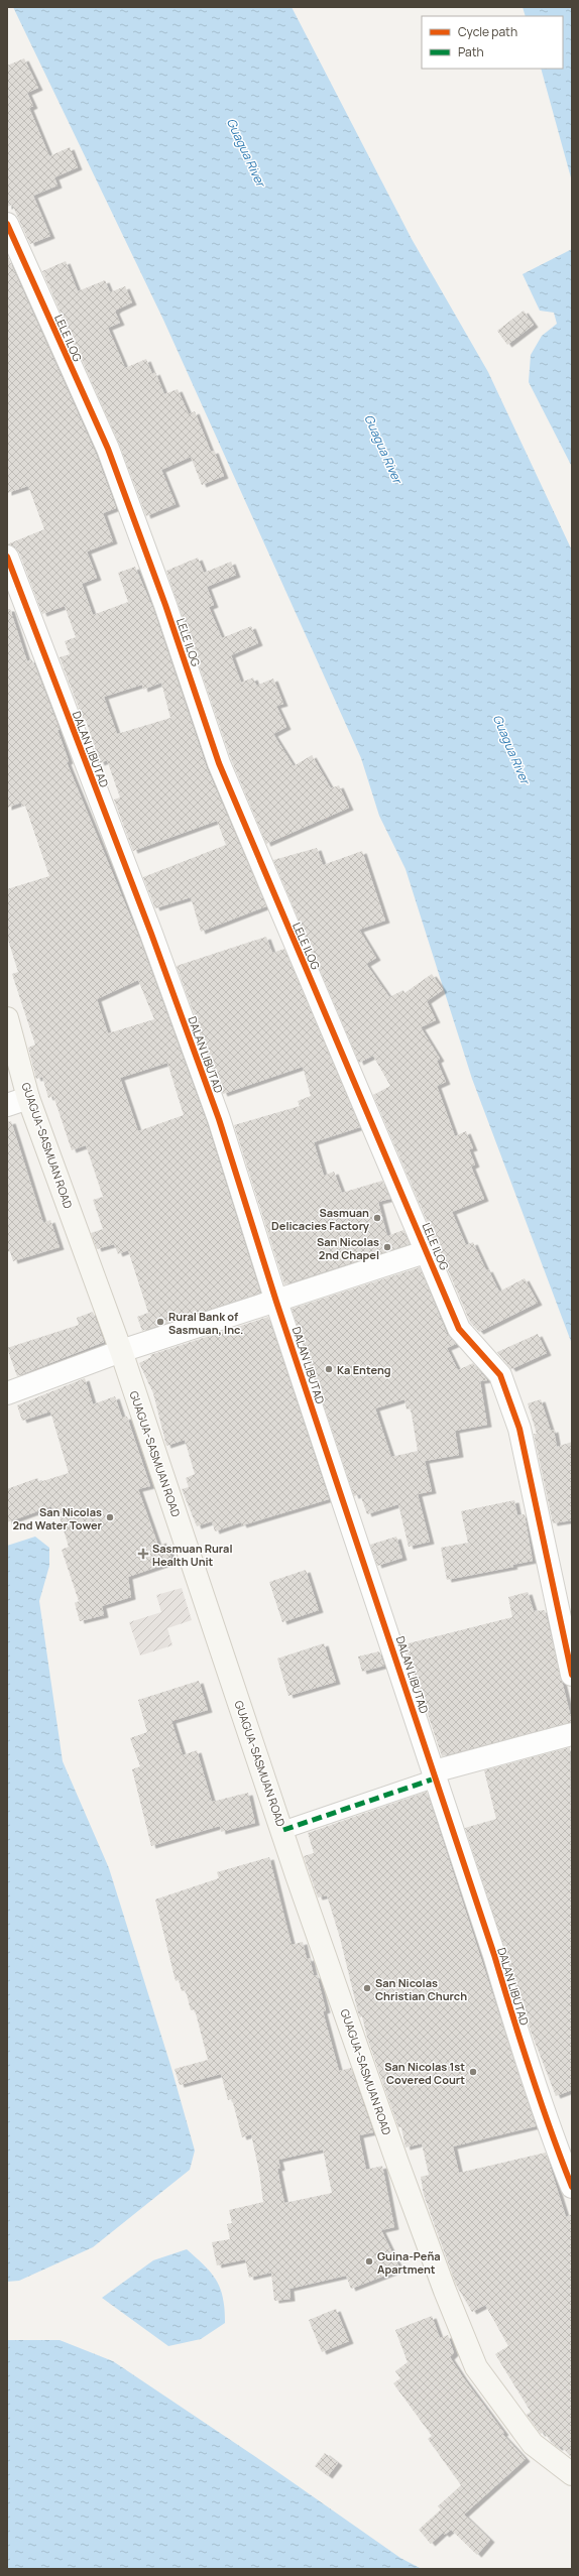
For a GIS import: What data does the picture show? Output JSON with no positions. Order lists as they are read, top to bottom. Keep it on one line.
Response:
{"streets":{"main road":["GUAGUA-SASMUAN ROAD"],"street":["LELE ILOG","DALAN LIBUTAD"]},"water":["Guagua River"],"places":{"other":["Sasmuan Delicacies Factory","San Nicolas 2nd Chapel","Rural Bank of Sasmuan, Inc.","Ka Enteng","San Nicolas 2nd Water Tower","San Nicolas Christian Church","San Nicolas 1st Covered Court","Guina-Peña Apartment"],"health":["Sasmuan Rural Health Unit"]},"legend":["Cycle path","Path"]}
